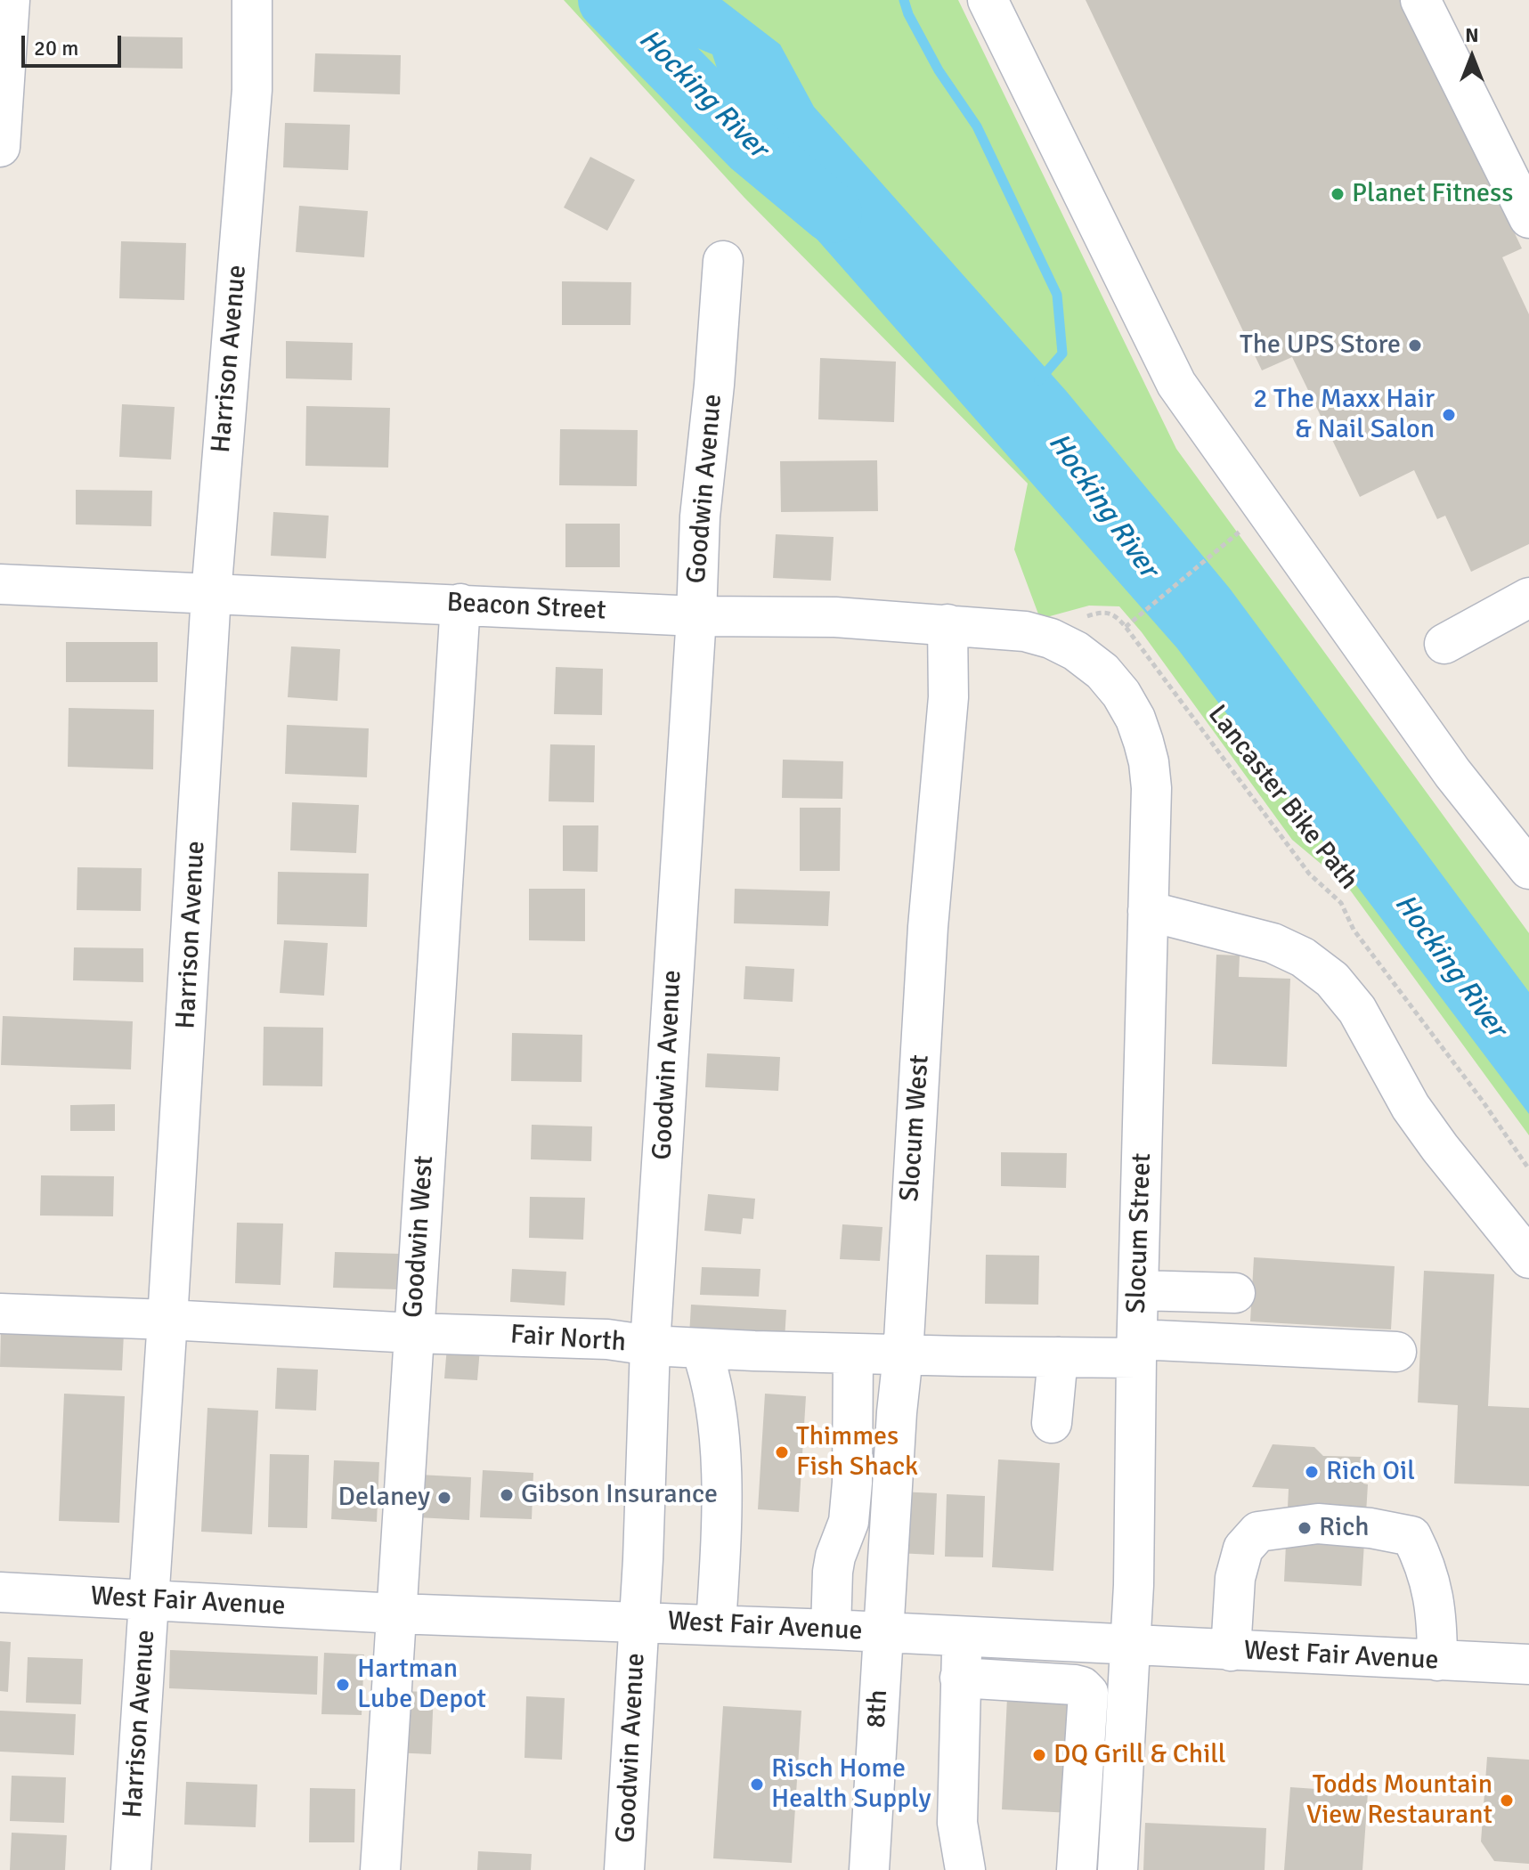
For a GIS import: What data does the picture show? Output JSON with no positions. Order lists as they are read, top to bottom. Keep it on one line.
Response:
{"streets":{"street":["Harrison Avenue","Goodwin Avenue","Beacon Street","Slocum West","Slocum Street","Goodwin West","Fair North","West Fair Avenue","8th"],"path":["Lancaster Bike Path"]},"crossings":[["Harrison Avenue","Beacon Street"],["Harrison Avenue","Fair North"],["Harrison Avenue","West Fair Avenue"],["Goodwin Avenue","Beacon Street"],["Goodwin Avenue","Fair North"],["Goodwin Avenue","West Fair Avenue"],["Beacon Street","Lancaster Bike Path"],["Beacon Street","Slocum West"],["Beacon Street","Slocum Street"],["Beacon Street","Goodwin West"],["Lancaster Bike Path","Slocum Street"],["Slocum West","Fair North"],["Slocum West","West Fair Avenue"],["Slocum West","8th"],["Slocum Street","Fair North"],["Slocum Street","West Fair Avenue"],["Goodwin West","Fair North"],["Goodwin West","West Fair Avenue"],["West Fair Avenue","8th"]],"water":["Hocking River"],"places":["Planet Fitness","The UPS Store","2 The Maxx Hair & Nail Salon","Thimmes Fish Shack","Rich Oil","Gibson Insurance","Delaney","Rich","Hartman Lube Depot","DQ Grill & Chill","Risch Home Health Supply","Todds Mountain View Restaurant"],"scale_bar":"20 m","north":"top"}
